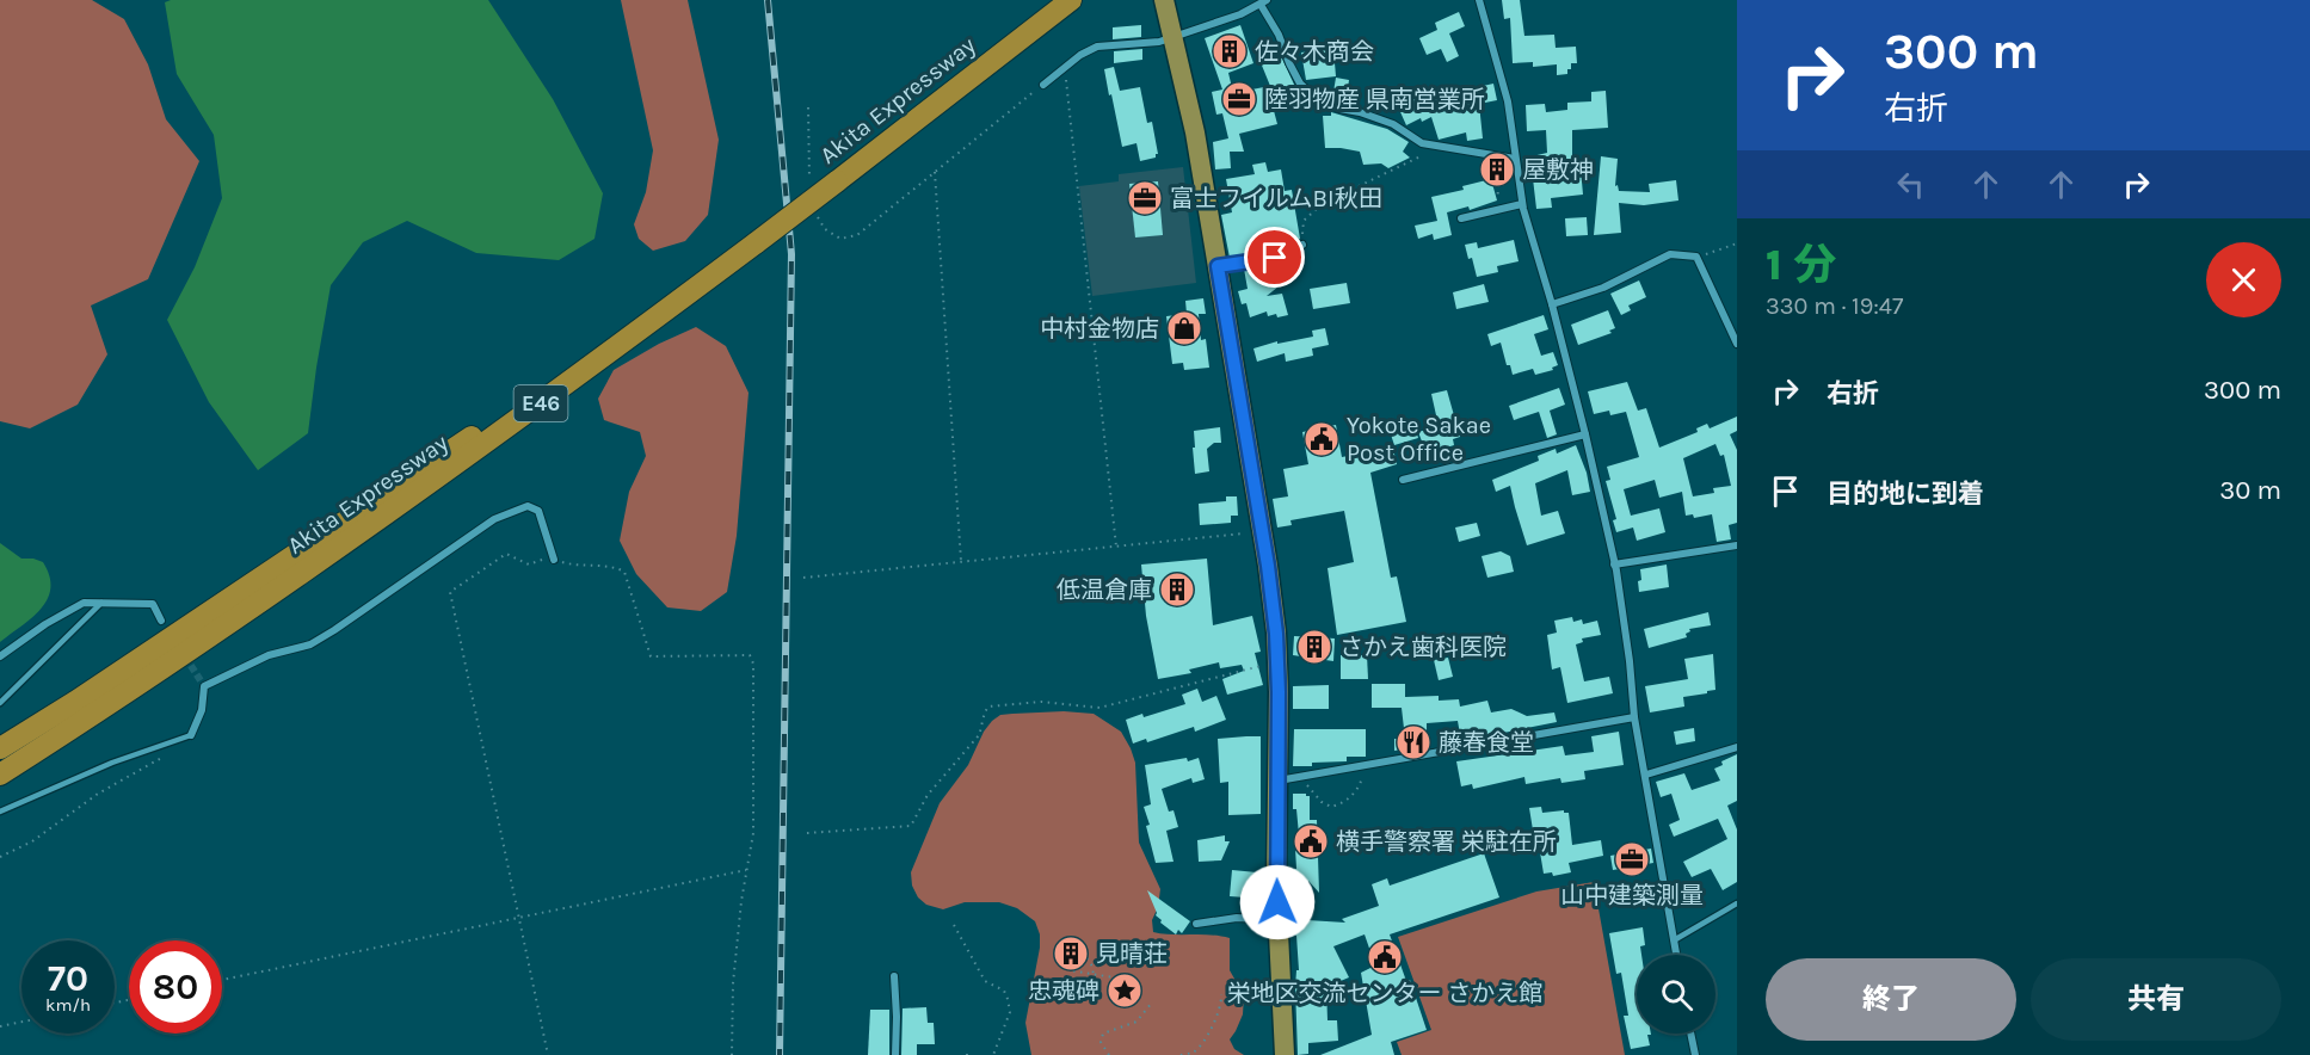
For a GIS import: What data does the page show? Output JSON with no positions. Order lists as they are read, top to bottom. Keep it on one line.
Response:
{"streets":{"highway":["Akita Expressway","E46"]},"places":{"building":["佐々木商会","屋敷神","低温倉庫","さかえ歯科医院","見晴荘"],"office":["陸羽物産 県南営業所","富士フイルムBI秋田","山中建築測量"],"shop":["中村金物店"],"public building":["Yokote Sakae Post Office","横手警察署 栄駐在所","栄地区交流センター さかえ館"],"restaurant":["藤春食堂"],"place":["忠魂碑"]},"page":{"turn":["300 m","右折"],"heading":["1 分","330 m · 19:47"],"list":[{"name":"右折","value":"300 m"},{"name":"目的地に到着","value":"30 m"}],"speed":"70 km/h","limit":"80","buttons":["終了","共有"]}}
